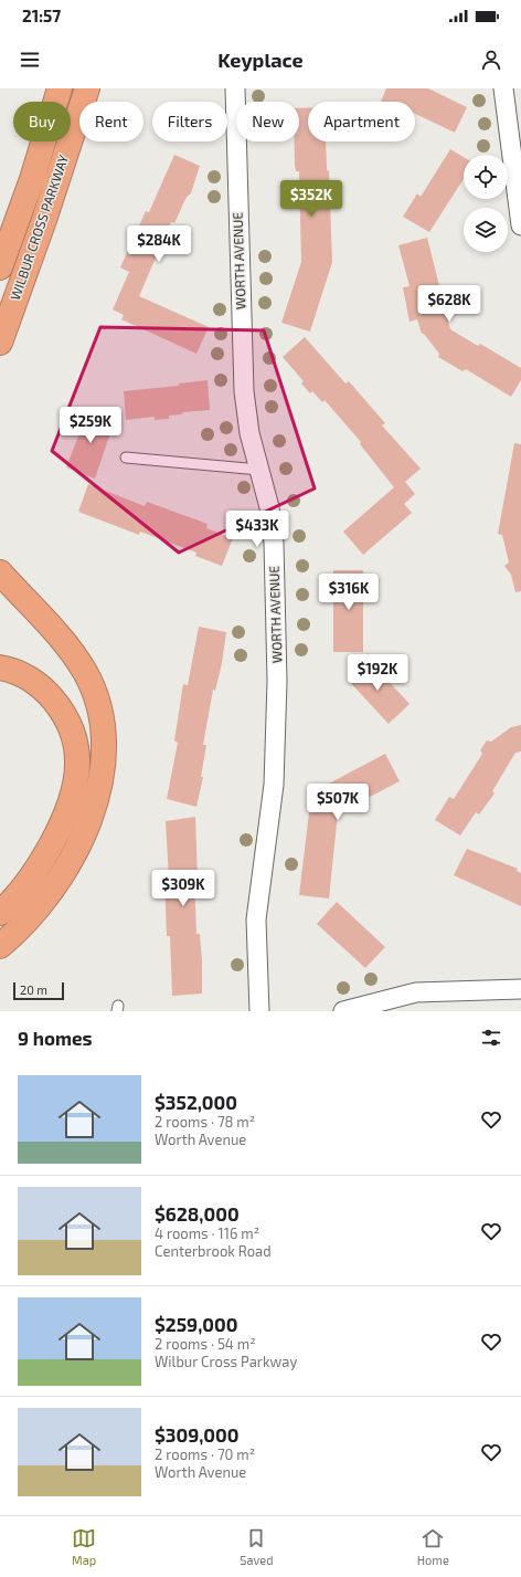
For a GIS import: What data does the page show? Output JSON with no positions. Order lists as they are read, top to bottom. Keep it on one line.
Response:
{"streets":{"highway":["WILBUR CROSS PARKWAY"],"street":["WORTH AVENUE"]},"scale_bar":"20 m","page":{"status":"21:57","header":"Keyplace","chip":["Buy","Rent","Filters","New","Apartment"],"price":["$352K","$284K","$628K","$259K","$433K","$316K","$192K","$507K","$309K"],"scale":"20 m","heading":"9 homes","list":[{"name":"$352,000","note":"2 rooms · 78 m² · Worth Avenue"},{"name":"$628,000","note":"4 rooms · 116 m² · Centerbrook Road"},{"name":"$259,000","note":"2 rooms · 54 m² · Wilbur Cross Parkway"},{"name":"$309,000","note":"2 rooms · 70 m² · Worth Avenue"}],"tabs":["Map","Saved","Home"]}}
